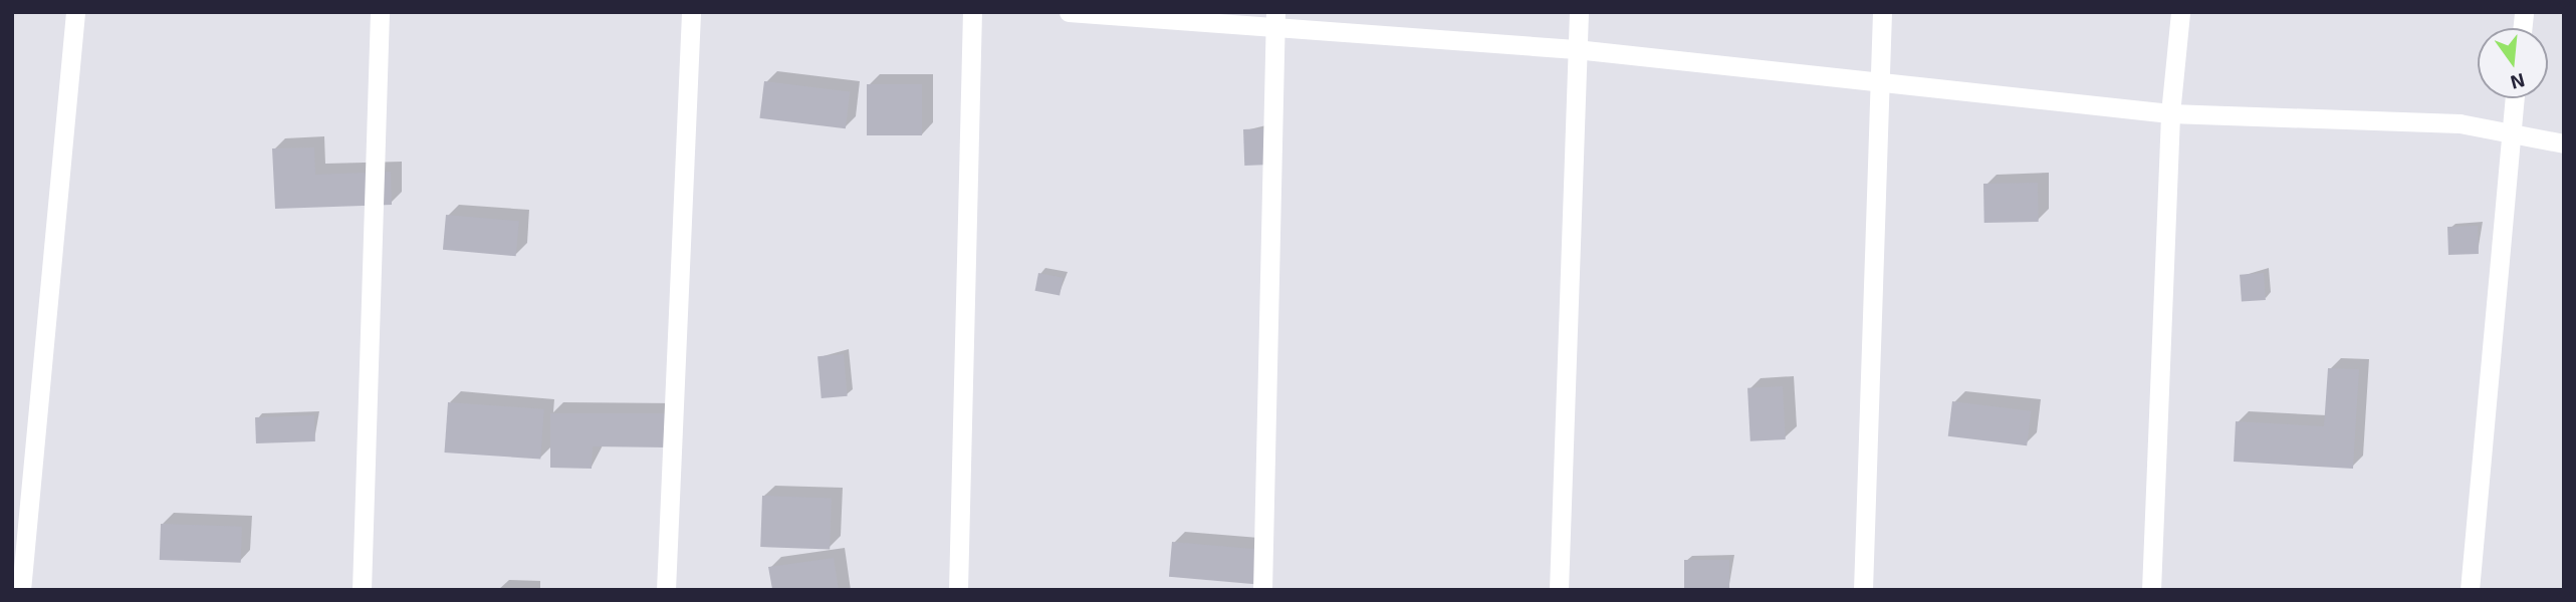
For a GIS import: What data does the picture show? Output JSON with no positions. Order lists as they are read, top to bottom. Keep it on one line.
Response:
{"north":"bottom"}
